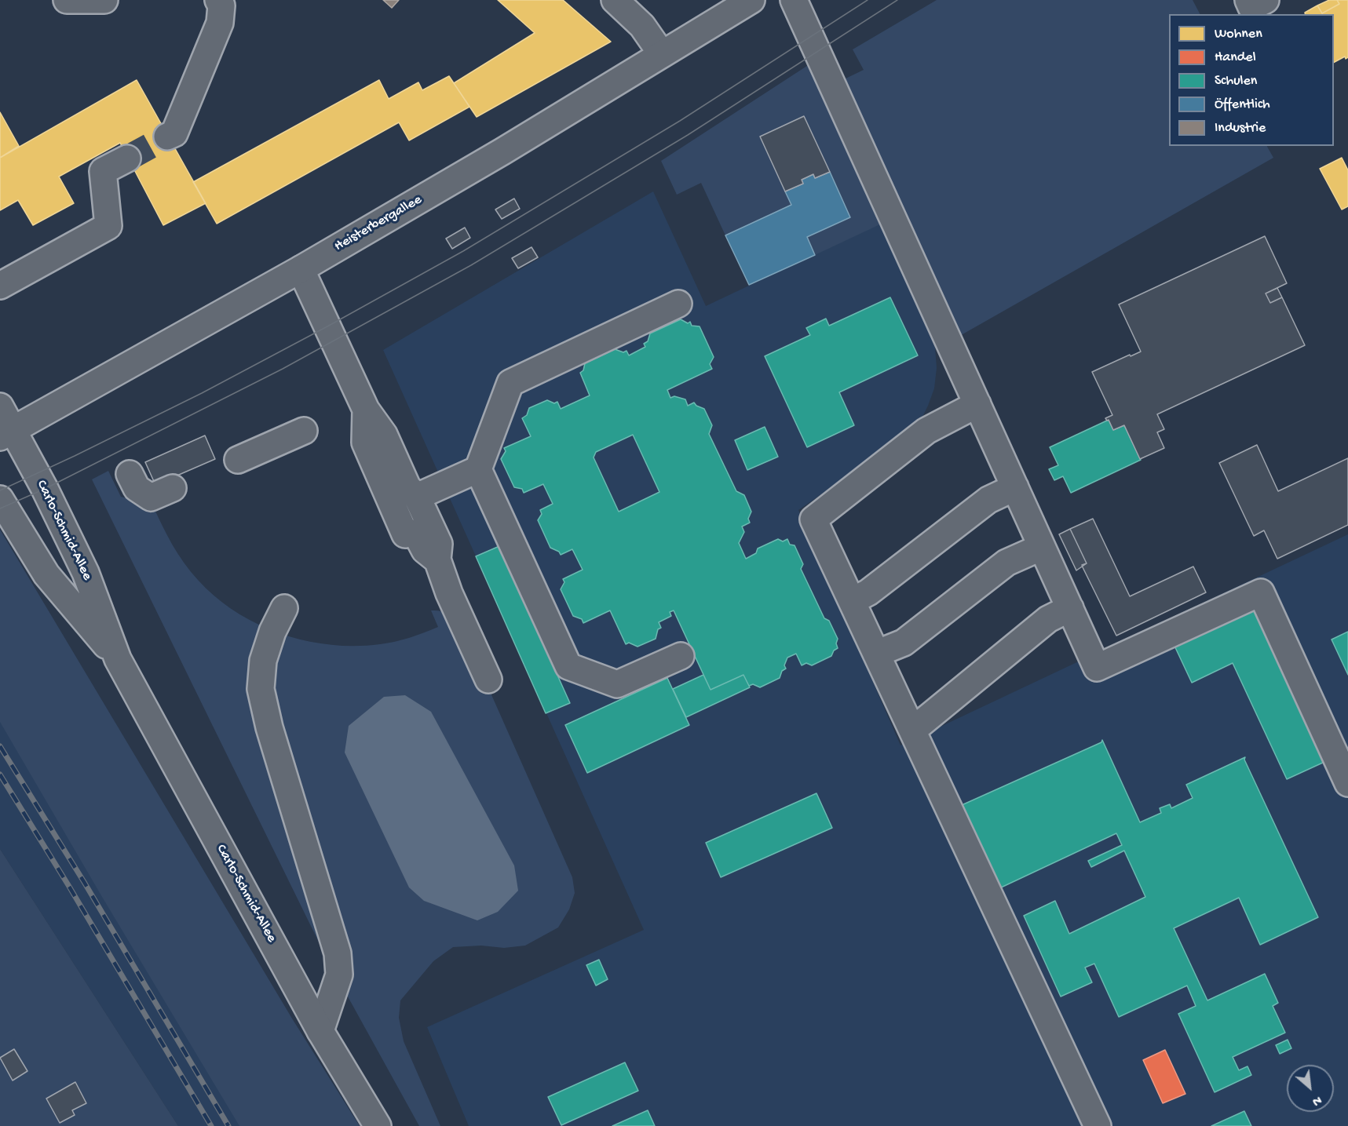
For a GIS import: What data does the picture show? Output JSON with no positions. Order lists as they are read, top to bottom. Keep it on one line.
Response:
{"streets":{"main road":["Heisterbergallee","Carlo-Schmid-Allee"]},"crossings":[["Heisterbergallee","Carlo-Schmid-Allee"]],"legend":["Wohnen","Handel","Schulen","Öffentlich","Industrie"],"north":"bottom right"}
